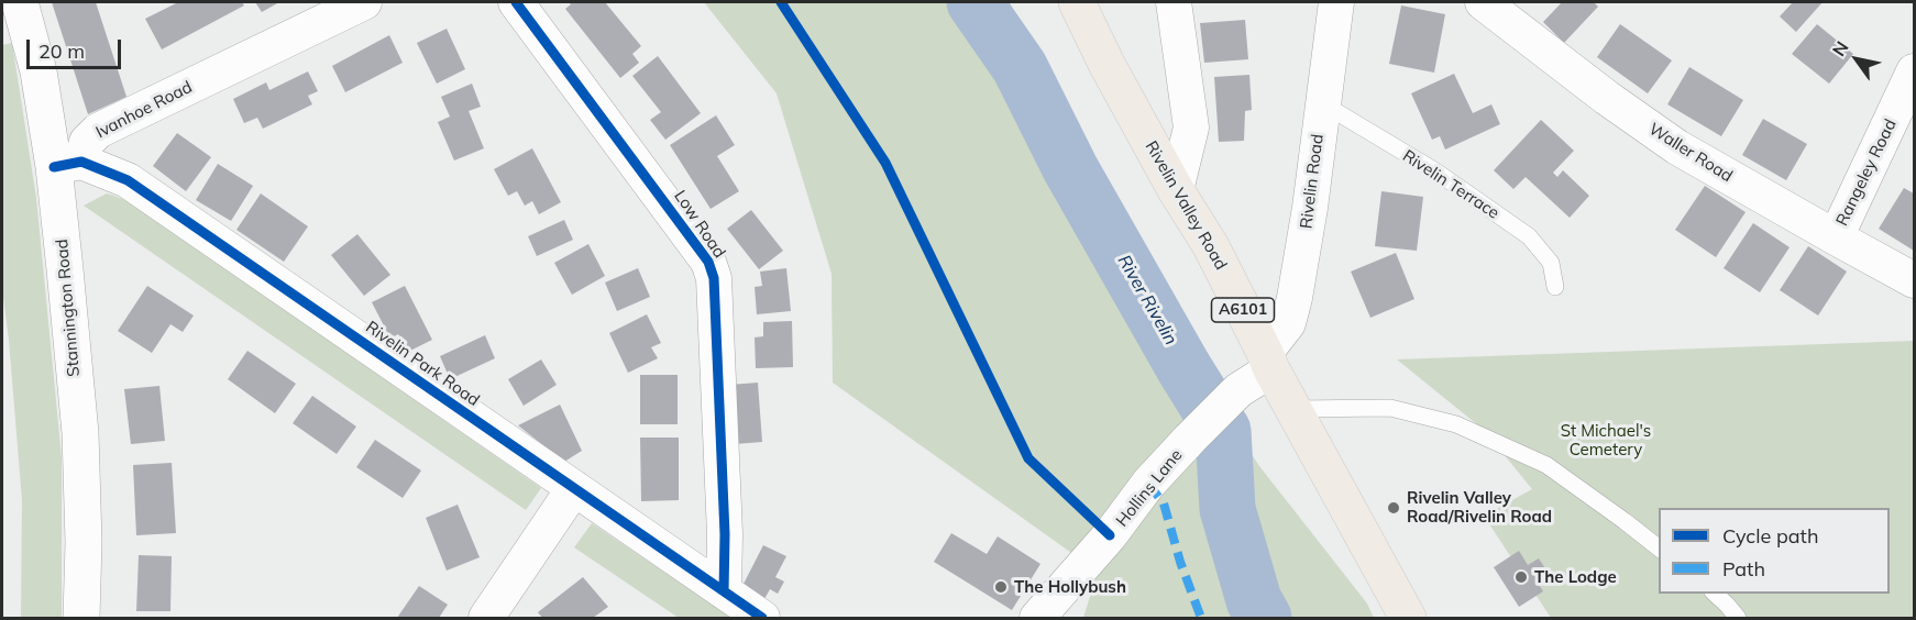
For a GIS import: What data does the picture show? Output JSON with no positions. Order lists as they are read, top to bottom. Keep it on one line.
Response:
{"streets":{"main road":["Rivelin Valley Road","Stannington Road","A6101"],"street":["Ivanhoe Road","Waller Road","Rangeley Road","Rivelin Road","Low Road","Rivelin Park Road","Hollins Lane"],"lane":["Rivelin Terrace"]},"crossings":[["Ivanhoe Road","Stannington Road"],["Ivanhoe Road","Rivelin Park Road"],["Waller Road","Rangeley Road"],["Rivelin Road","Rivelin Terrace"],["Rivelin Road","Rivelin Valley Road"],["Rivelin Road","Hollins Lane"],["Rivelin Valley Road","Hollins Lane"],["Low Road","Rivelin Park Road"],["Stannington Road","Rivelin Park Road"]],"water":["River Rivelin"],"parks":["St Michael's Cemetery"],"places":["Rivelin Valley Road/Rivelin Road","The Lodge","The Hollybush"],"legend":["Cycle path","Path"],"scale_bar":"20 m","north":"top left"}
